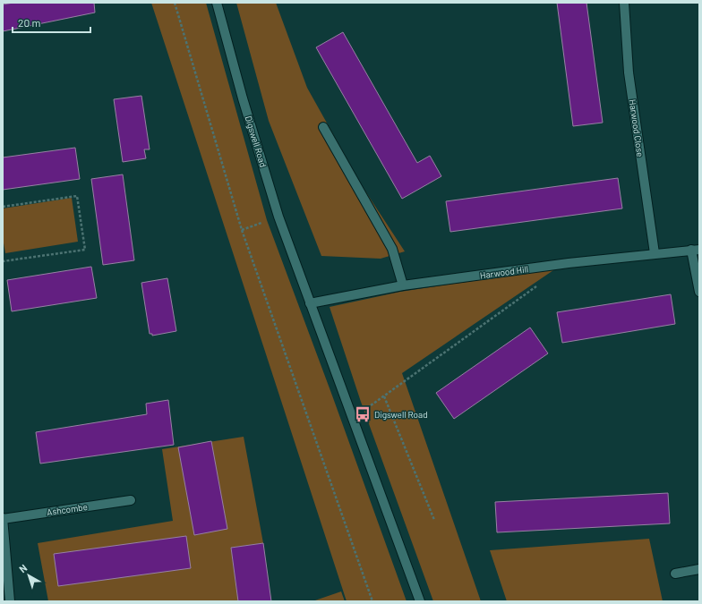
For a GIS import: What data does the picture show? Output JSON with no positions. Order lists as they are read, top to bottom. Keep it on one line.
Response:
{"streets":{"street":["Harwood Close","Digswell Road","Harwood Hill","Ashcombe"]},"crossings":[["Harwood Close","Harwood Hill"],["Digswell Road","Harwood Hill"]],"places":{"bus stop":["Digswell Road"]},"scale_bar":"20 m","north":"top left"}
